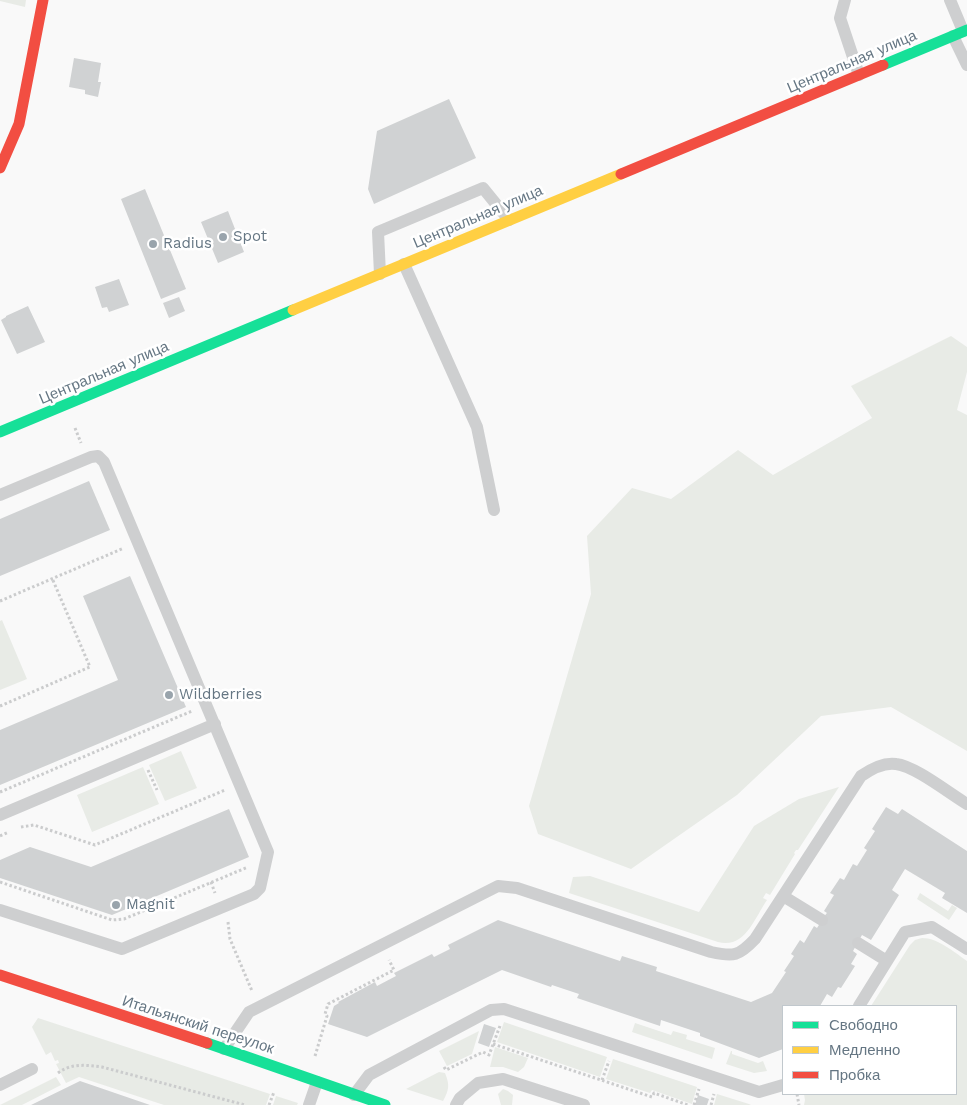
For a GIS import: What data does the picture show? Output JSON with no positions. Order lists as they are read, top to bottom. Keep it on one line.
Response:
{"streets":{"street":["Центральная улица","Итальянский переулок"]},"places":["Spot","Radius","Wildberries","Magnit"],"legend":["Свободно","Медленно","Пробка"]}
